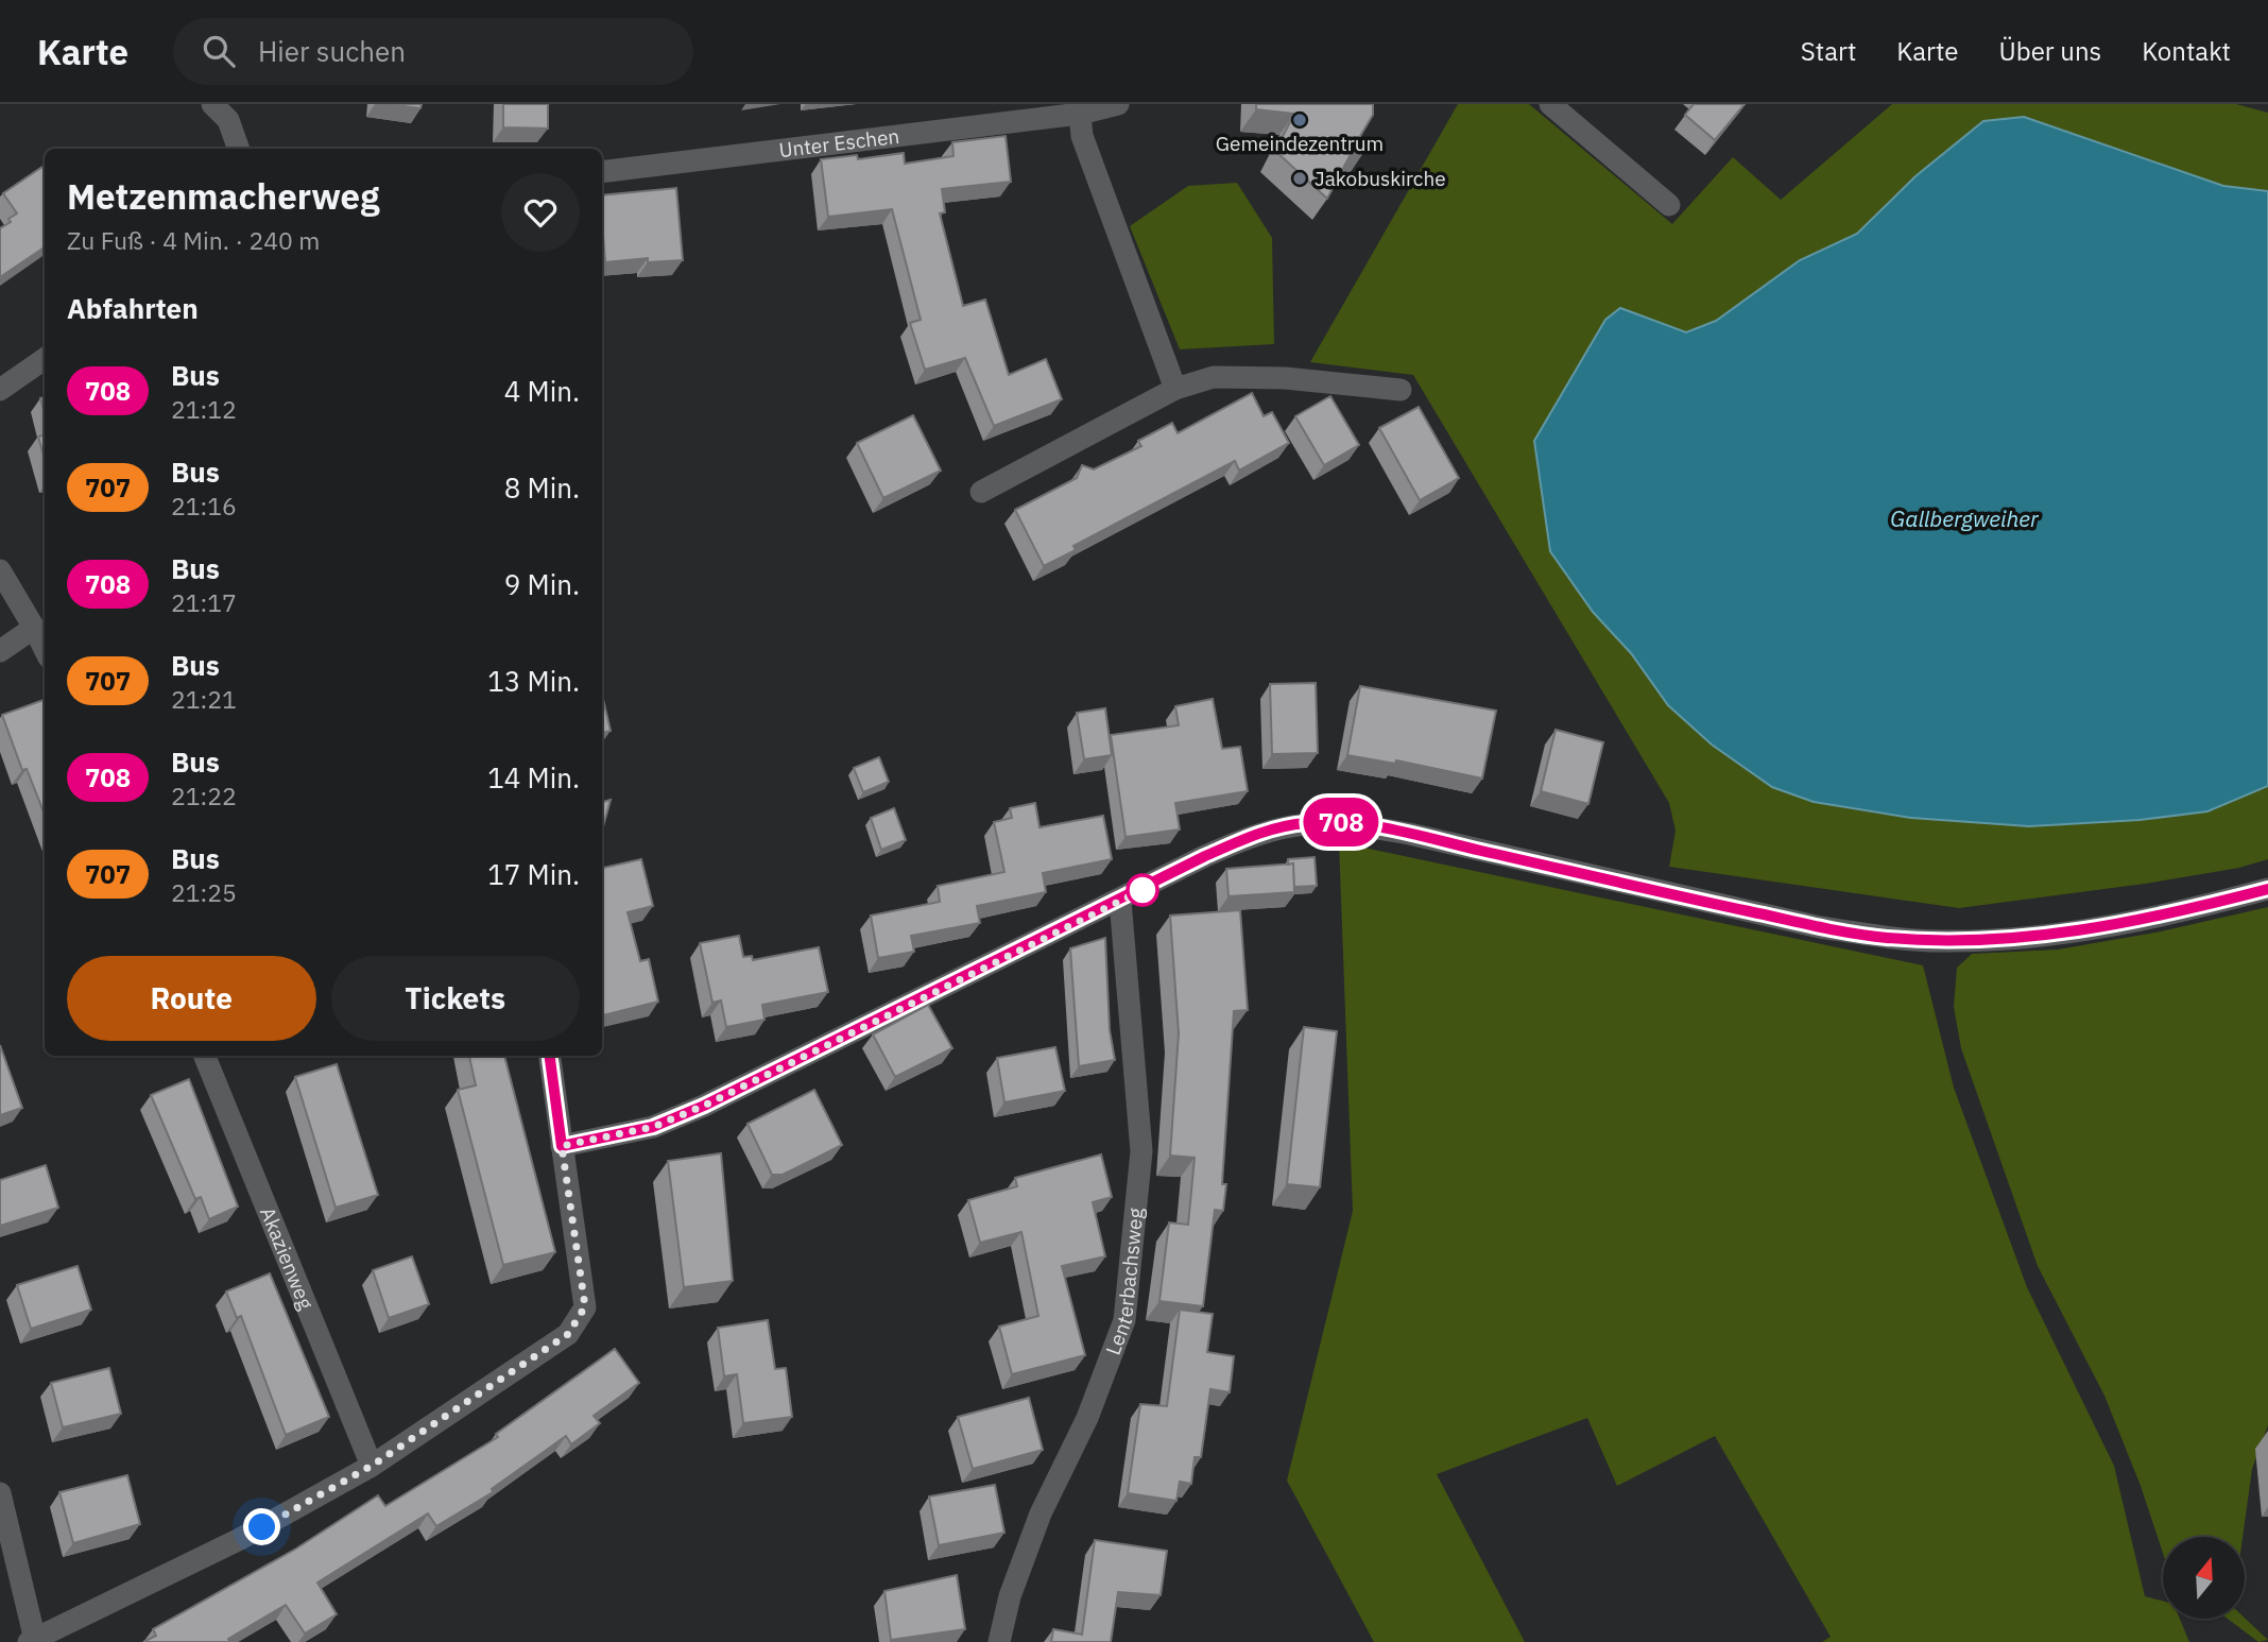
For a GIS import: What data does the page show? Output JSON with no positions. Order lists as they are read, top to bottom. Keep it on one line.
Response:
{"streets":{"street":["Unter Eschen","Akazienweg","Lenterbachsweg"]},"water":["Gallbergweiher"],"places":["Gemeindezentrum","Jakobuskirche"],"lines":["bus line 708"],"north":"top","page":{"header":"Karte","search":"Hier suchen","nav":["Start","Karte","Über uns","Kontakt"],"on_map":"708","heading":[["Metzenmacherweg","Zu Fuß · 4 Min. · 240 m"],"Abfahrten"],"list":[{"mark":"708","name":"Bus","note":"21:12","value":"4 Min."},{"mark":"707","name":"Bus","note":"21:16","value":"8 Min."},{"mark":"708","name":"Bus","note":"21:17","value":"9 Min."},{"mark":"707","name":"Bus","note":"21:21","value":"13 Min."},{"mark":"708","name":"Bus","note":"21:22","value":"14 Min."},{"mark":"707","name":"Bus","note":"21:25","value":"17 Min."}],"buttons":["Route","Tickets"]}}
